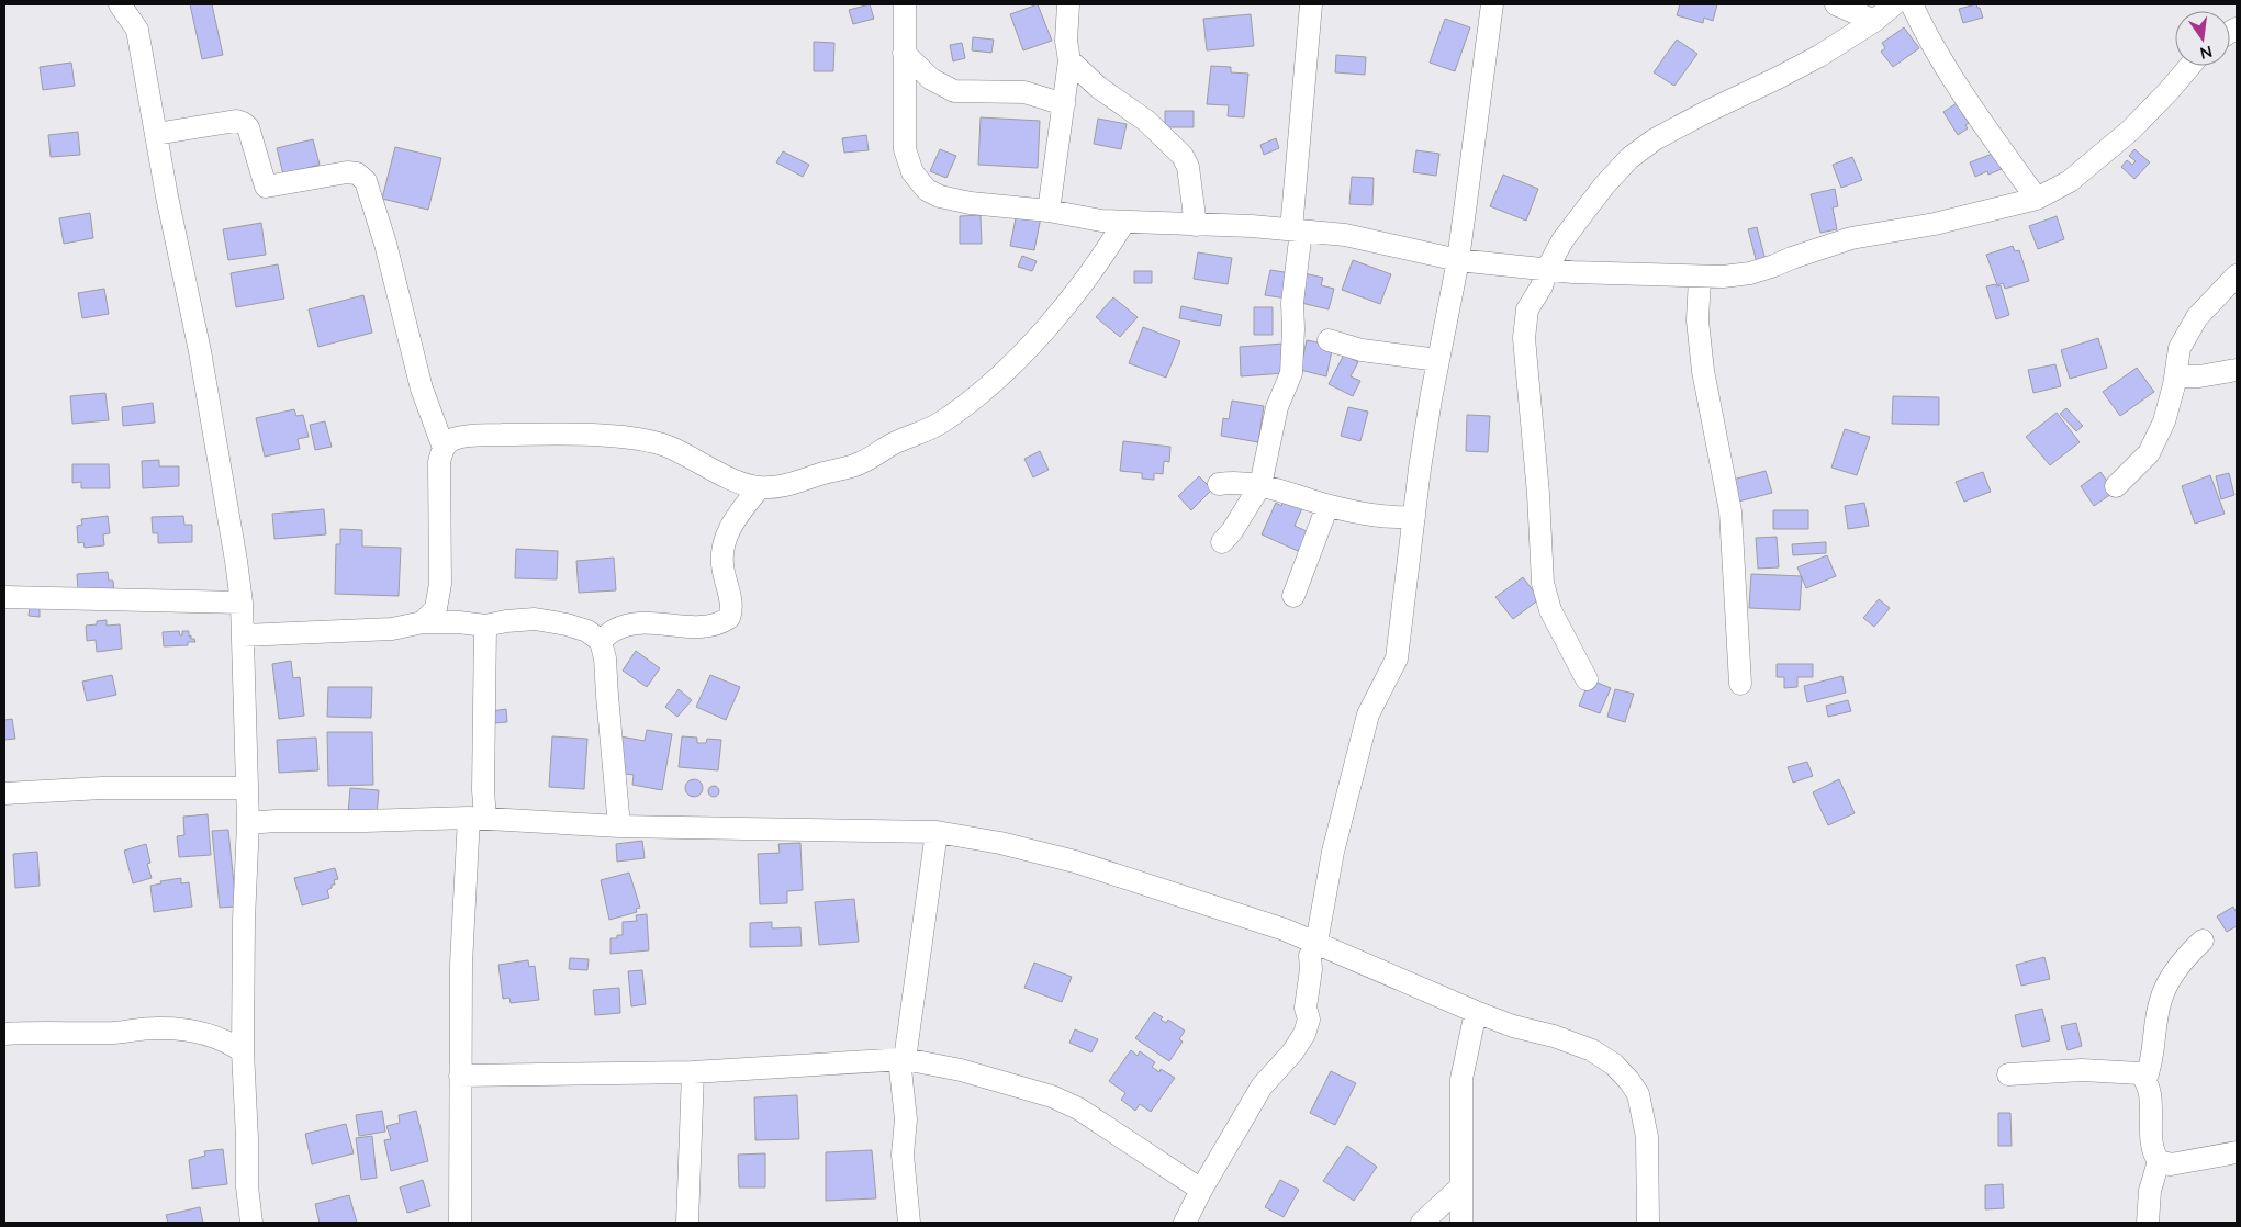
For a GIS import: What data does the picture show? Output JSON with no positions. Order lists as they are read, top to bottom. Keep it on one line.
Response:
{"north":"bottom"}
